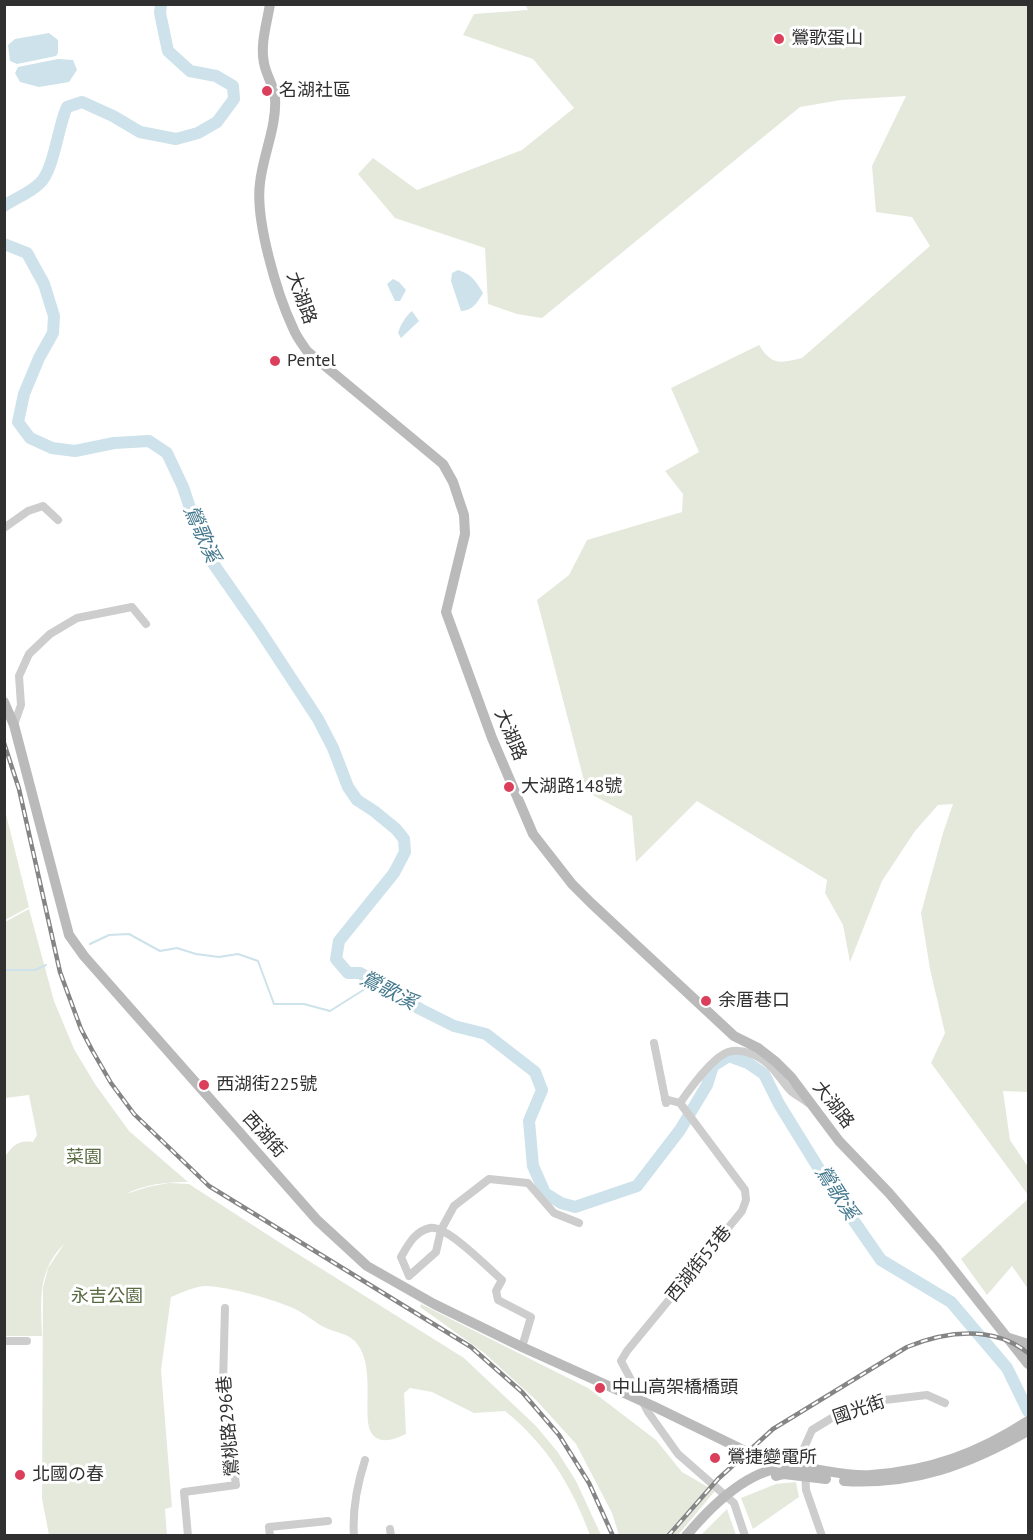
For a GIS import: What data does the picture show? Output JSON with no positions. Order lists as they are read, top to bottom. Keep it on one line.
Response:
{"streets":{"street":["大湖路","西湖街","西湖街53巷","國光街","鶯桃路296巷"]},"crossings":[["西湖街","西湖街53巷"]],"water":["鶯歌溪"],"parks":["菜園","永吉公園"],"places":["鶯歌蛋山","名湖社區","Pentel","大湖路148號","余厝巷口","西湖街225號","中山高架橋橋頭","鶯捷變電所","北國の春"]}
